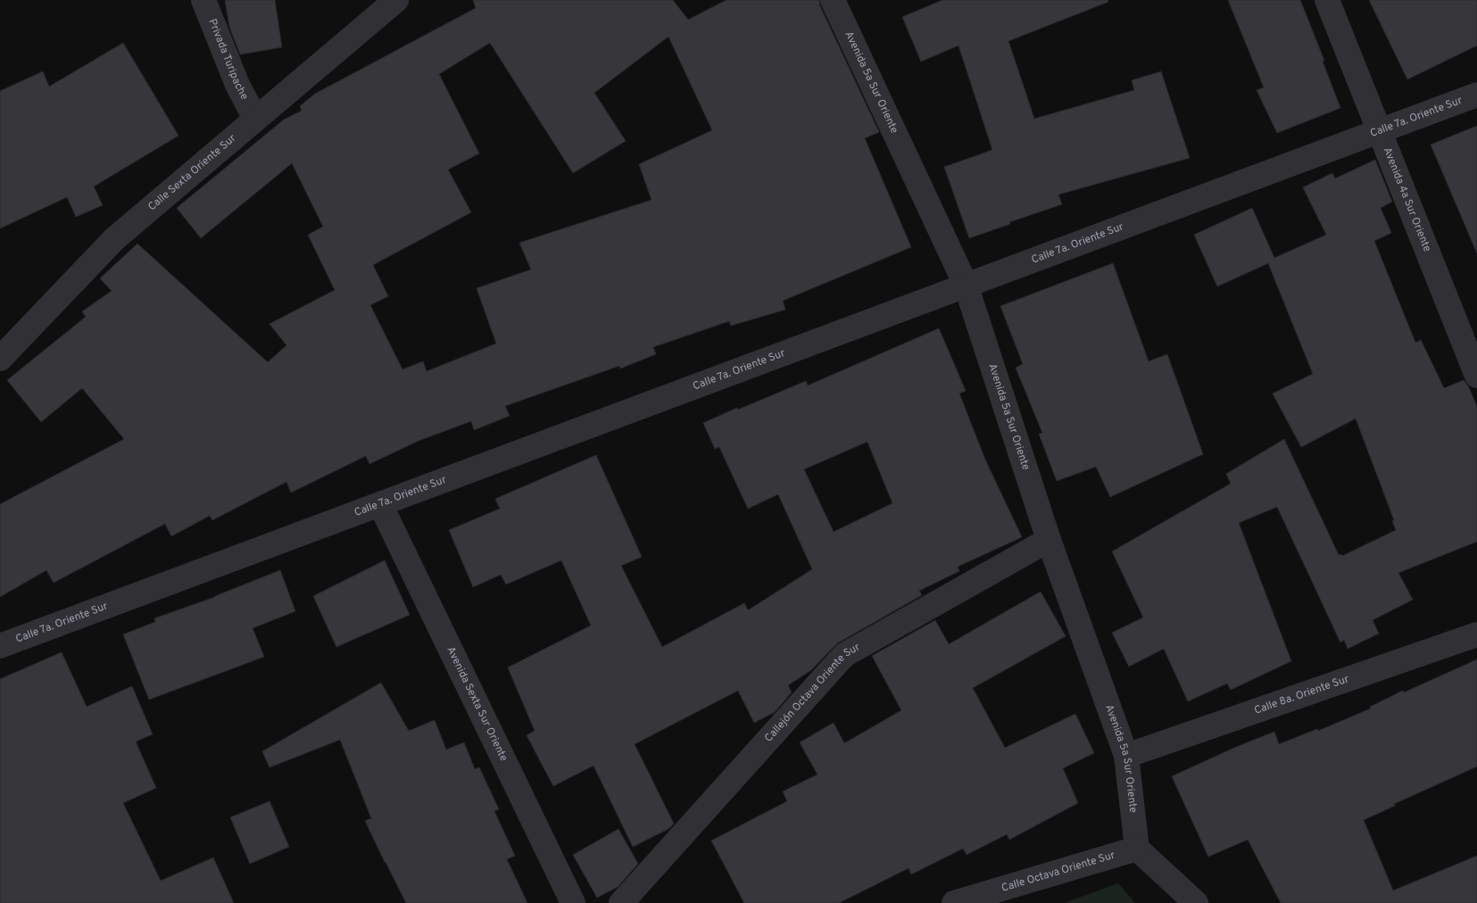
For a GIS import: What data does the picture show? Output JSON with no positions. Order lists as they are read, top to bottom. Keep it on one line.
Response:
{"streets":{"street":["Privada Turipache","Avenida 5a Sur Oriente","Calle 7a. Oriente Sur","Calle Sexta Oriente Sur","Avenida 4a Sur Oriente","Callejón Octava Oriente Sur","Calle 8a. Oriente Sur","Avenida Sexta Sur Oriente","Calle Octava Oriente Sur"]},"crossings":[["Privada Turipache","Calle Sexta Oriente Sur"],["Avenida 5a Sur Oriente","Calle 7a. Oriente Sur"],["Avenida 5a Sur Oriente","Callejón Octava Oriente Sur"],["Avenida 5a Sur Oriente","Calle 8a. Oriente Sur"],["Avenida 5a Sur Oriente","Calle Octava Oriente Sur"],["Calle 7a. Oriente Sur","Avenida 4a Sur Oriente"],["Calle 7a. Oriente Sur","Avenida Sexta Sur Oriente"]]}
